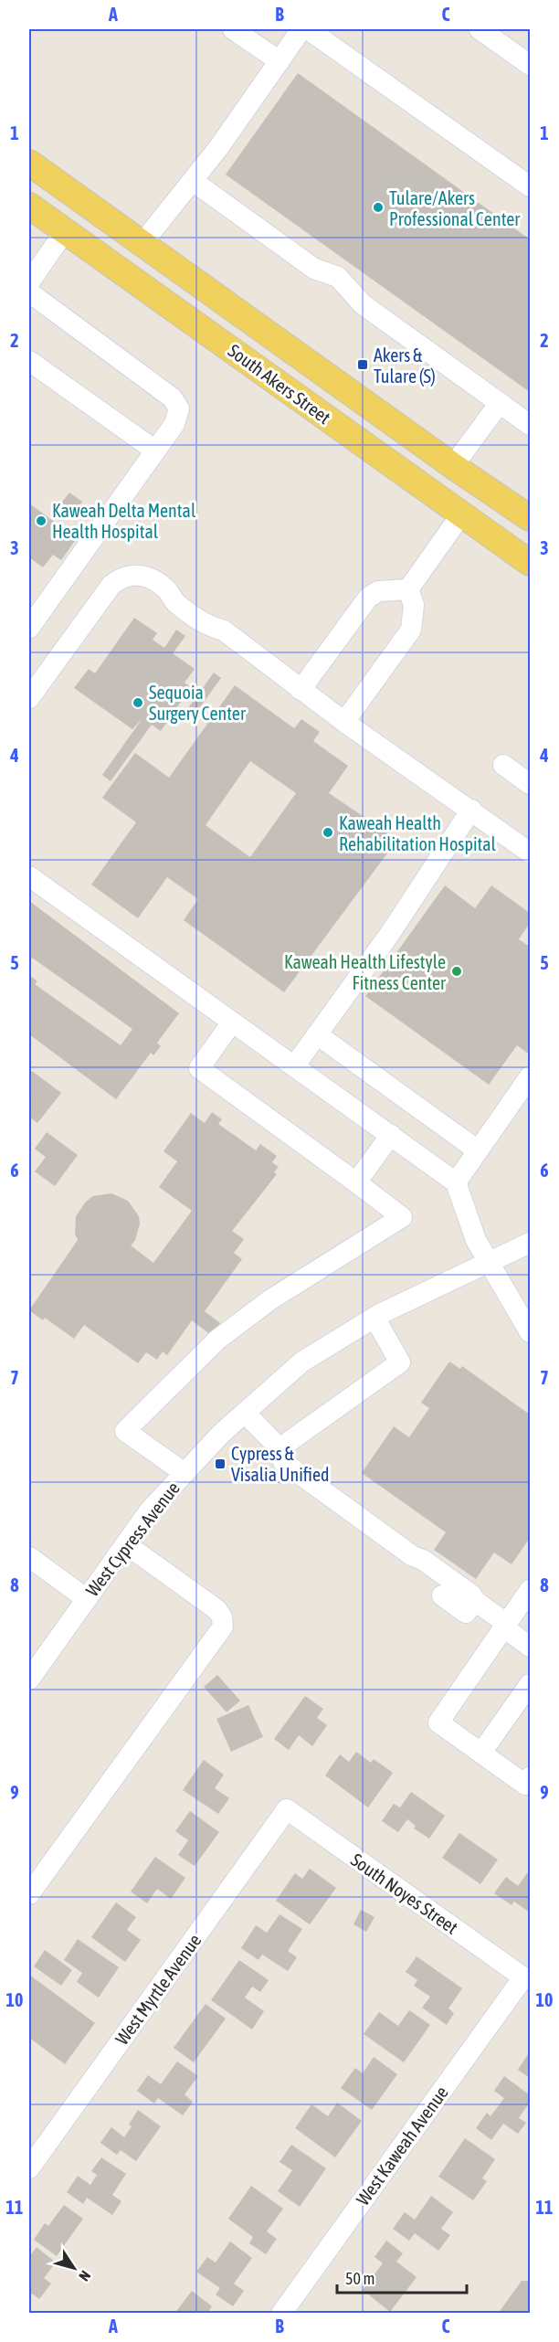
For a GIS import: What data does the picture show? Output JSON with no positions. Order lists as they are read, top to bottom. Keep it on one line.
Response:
{"streets":{"main road":["South Akers Street"],"street":["West Cypress Avenue","South Noyes Street","West Myrtle Avenue","West Kaweah Avenue"]},"crossings":[["South Noyes Street","West Myrtle Avenue"],["South Noyes Street","West Kaweah Avenue"]],"places":{"other":["Tulare/Akers Professional Center","Kaweah Delta Mental Health Hospital","Sequoia Surgery Center","Kaweah Health Rehabilitation Hospital","Kaweah Health Lifestyle Fitness Center"],"transit":["Akers & Tulare (S)","Cypress & Visalia Unified"]},"scale_bar":"50 m","north":"bottom right","grid":{"columns":["A","B","C"],"rows":["1","2","3","4","5","6","7","8","9","10","11"]}}
